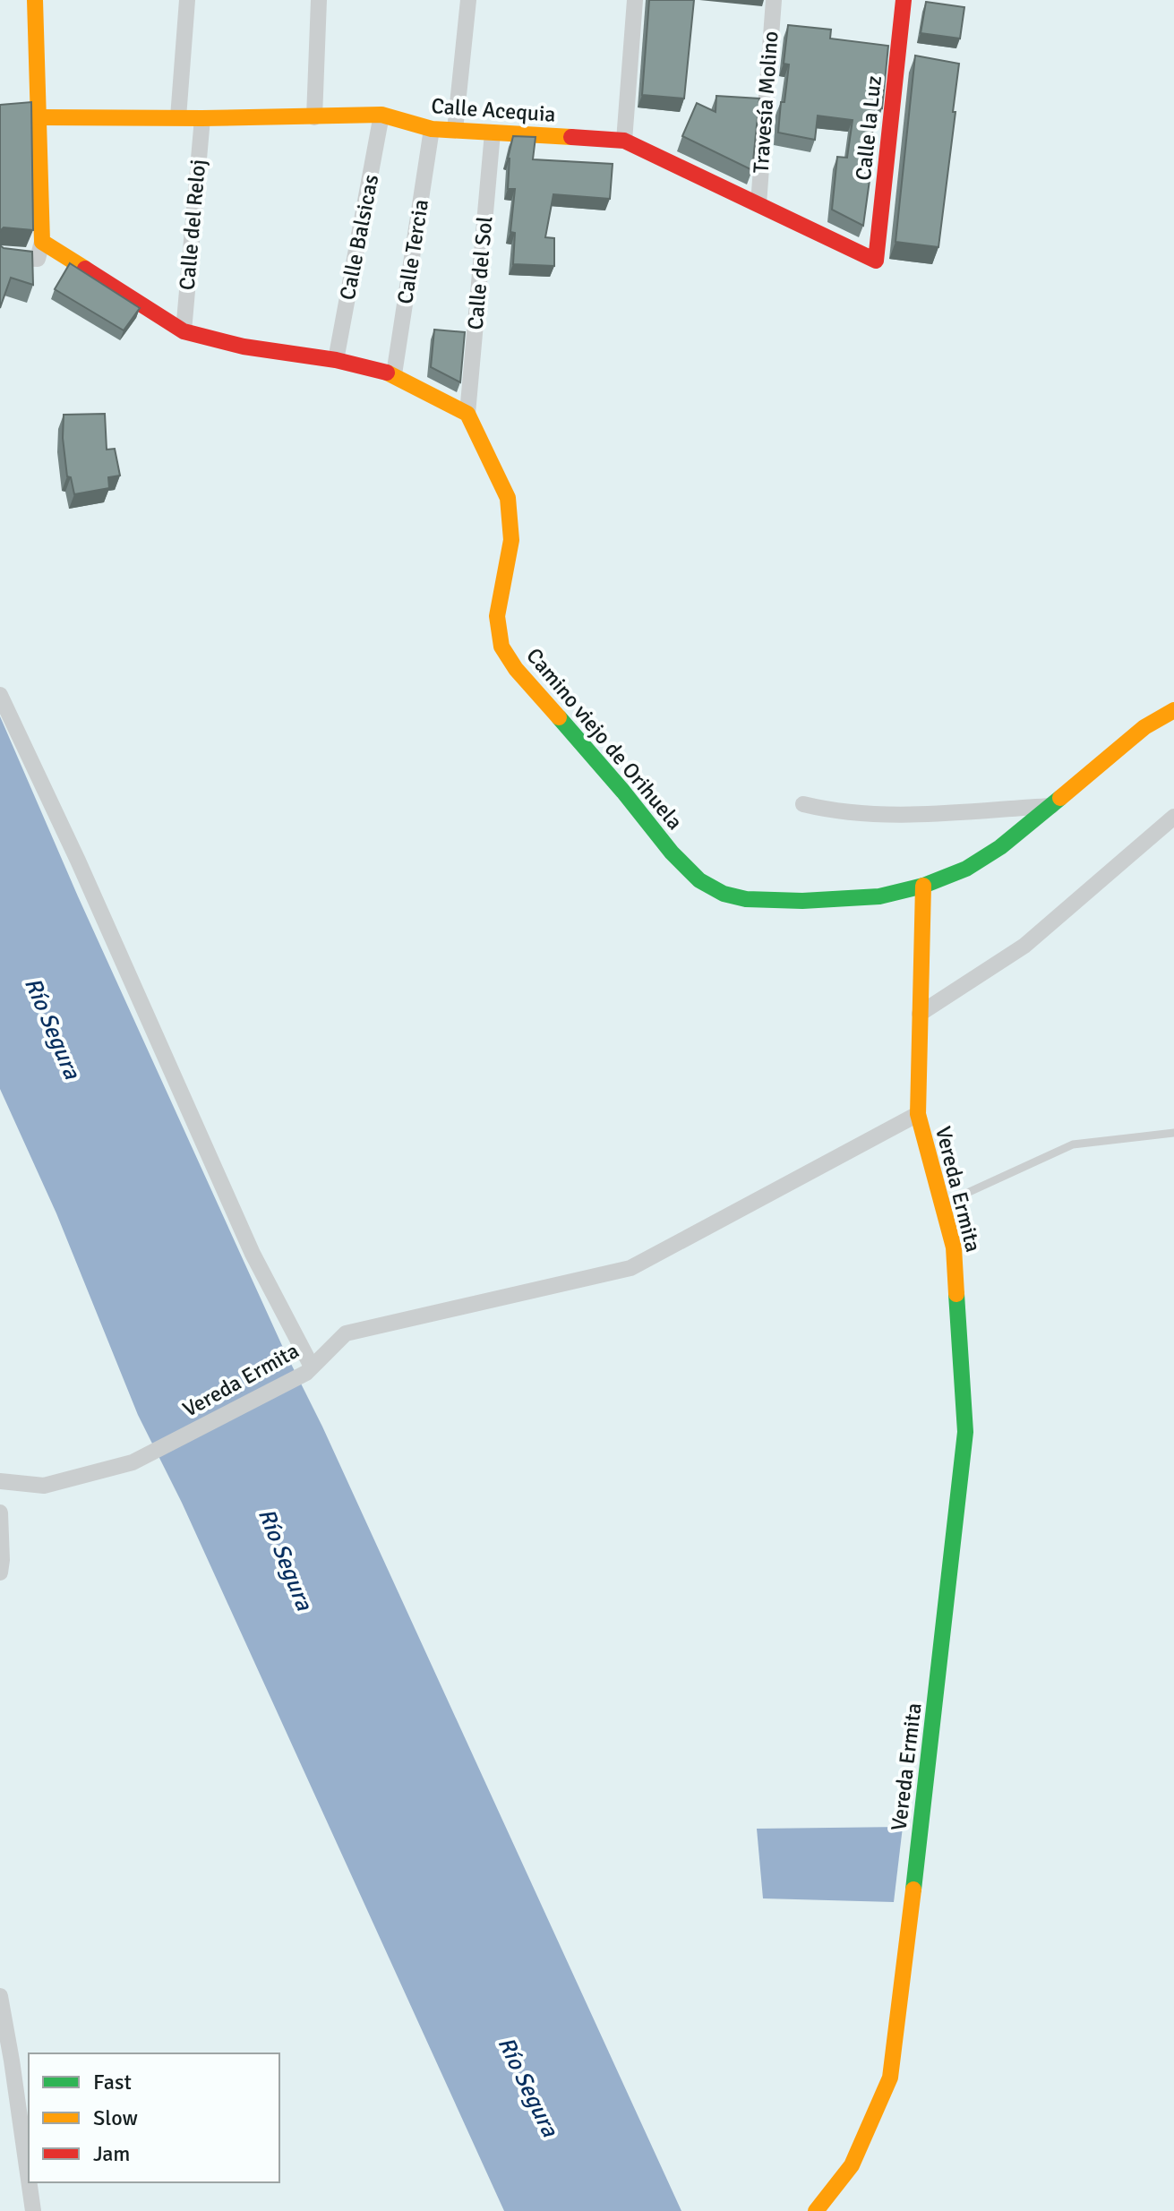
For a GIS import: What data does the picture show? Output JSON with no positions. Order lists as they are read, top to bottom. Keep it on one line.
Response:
{"streets":{"street":["Travesía Molino","Calle Acequia","Calle la Luz","Calle del Reloj","Calle Balsicas","Calle Tercia","Calle del Sol","Camino viejo de Orihuela","Vereda Ermita"]},"crossings":[["Travesía Molino","Calle Acequia"],["Calle Acequia","Calle la Luz"],["Calle Acequia","Calle del Reloj"],["Calle Acequia","Calle Balsicas"],["Calle Acequia","Calle Tercia"],["Calle Acequia","Calle del Sol"],["Calle del Sol","Camino viejo de Orihuela"]],"water":["Río Segura"],"legend":["Fast","Slow","Jam"]}
